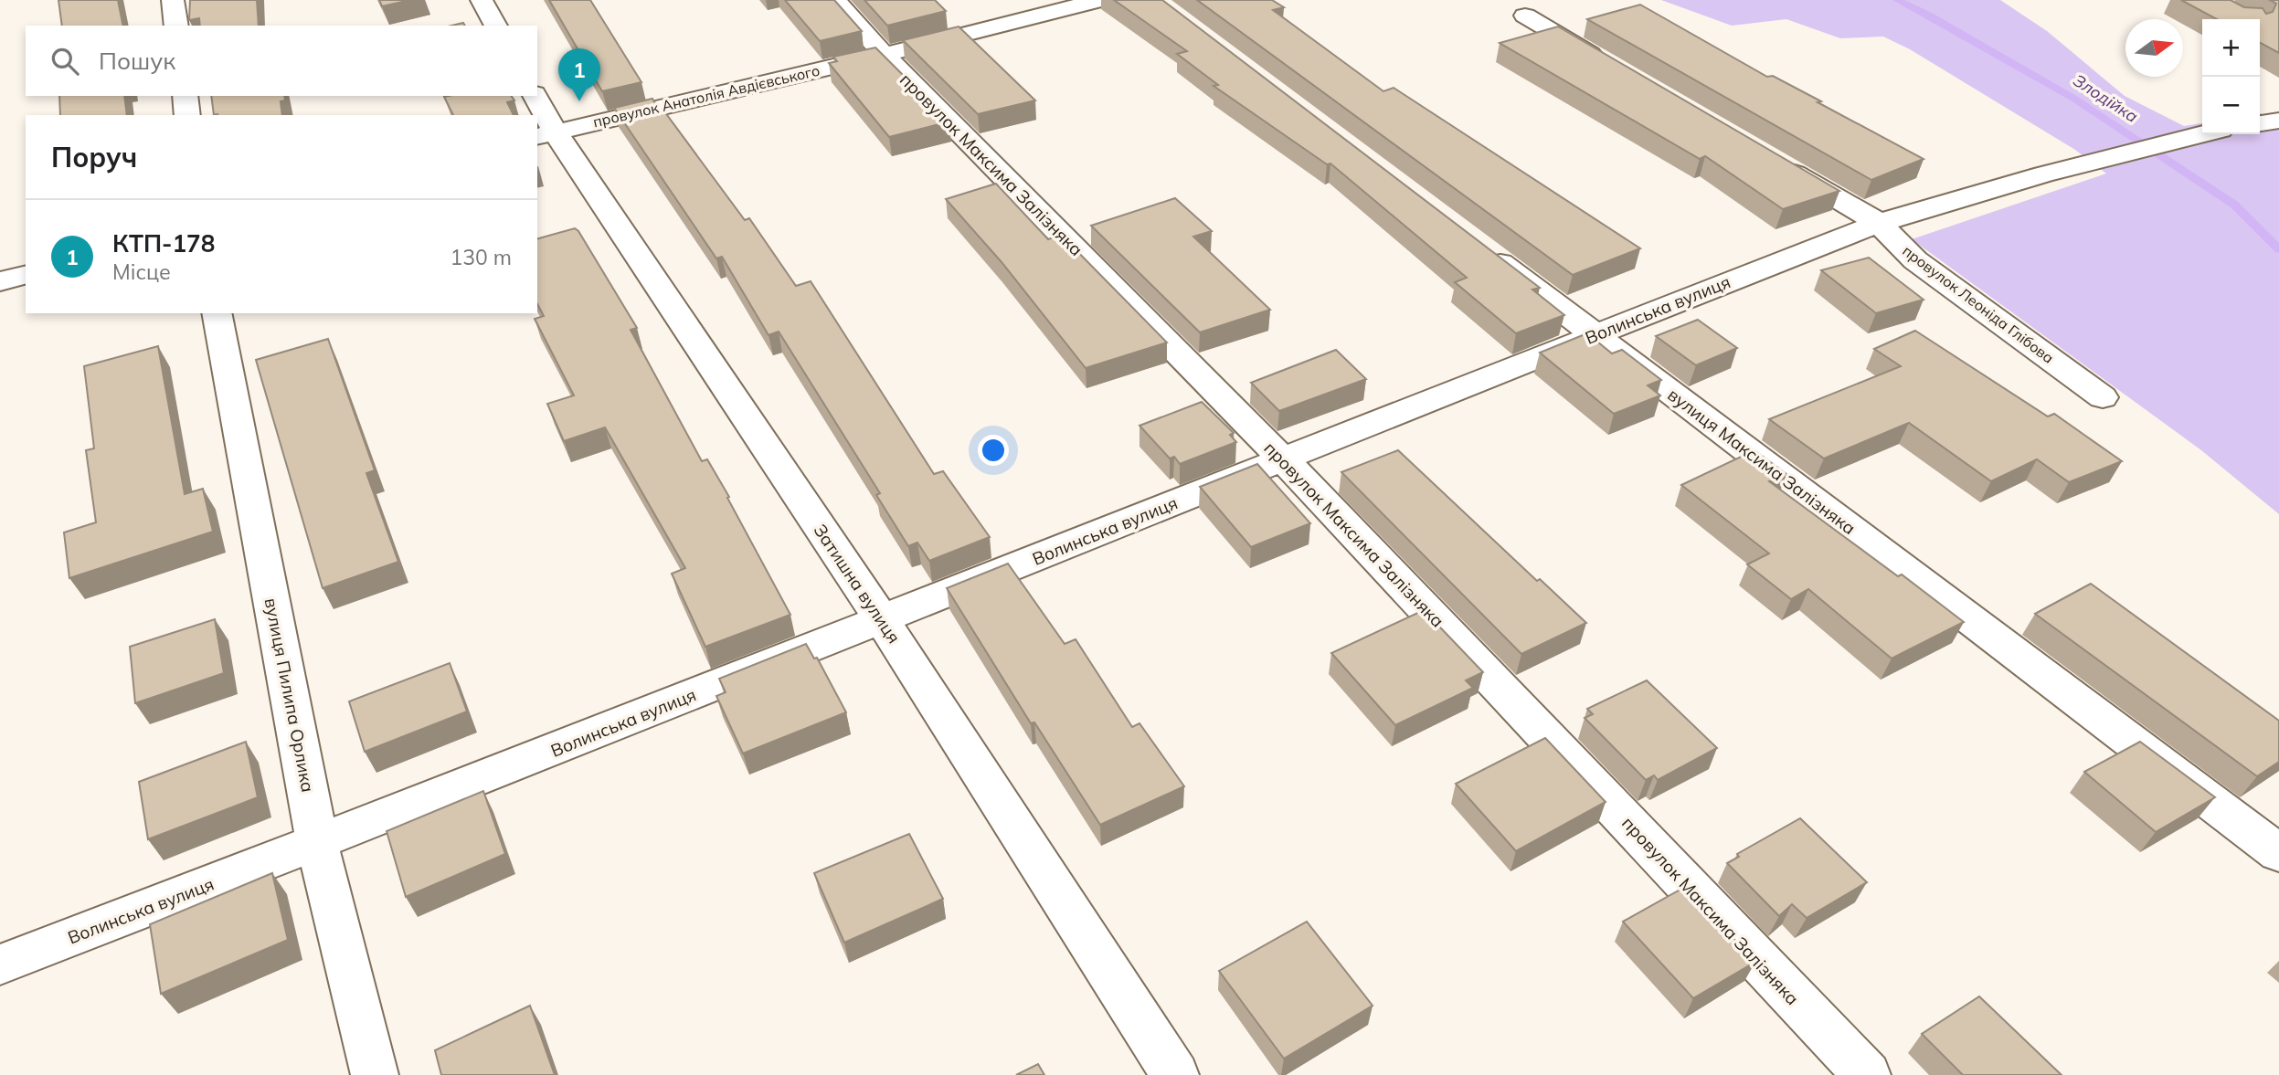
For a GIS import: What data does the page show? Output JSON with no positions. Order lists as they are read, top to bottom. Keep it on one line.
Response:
{"streets":{"street":["провулок Анатолія Авдієвського","провулок Максима Залізняка","провулок Леоніда Глібова","Волинська вулиця","вулиця Максима Залізняка","Затишна вулиця","вулиця Пилипа Орлика"]},"crossings":[["провулок Анатолія Авдієвського","провулок Максима Залізняка"],["провулок Анатолія Авдієвського","Затишна вулиця"],["провулок Максима Залізняка","Волинська вулиця"],["провулок Леоніда Глібова","Волинська вулиця"],["Волинська вулиця","вулиця Максима Залізняка"],["Волинська вулиця","Затишна вулиця"],["Волинська вулиця","вулиця Пилипа Орлика"]],"water":["Злодійка"],"north":"right","page":{"map_buttons":["+","−"],"search":"Пошук","pins":"1","heading":"Поруч","list":[{"mark":"1","name":"КТП-178","note":"Місце","value":"130 m"}]}}
